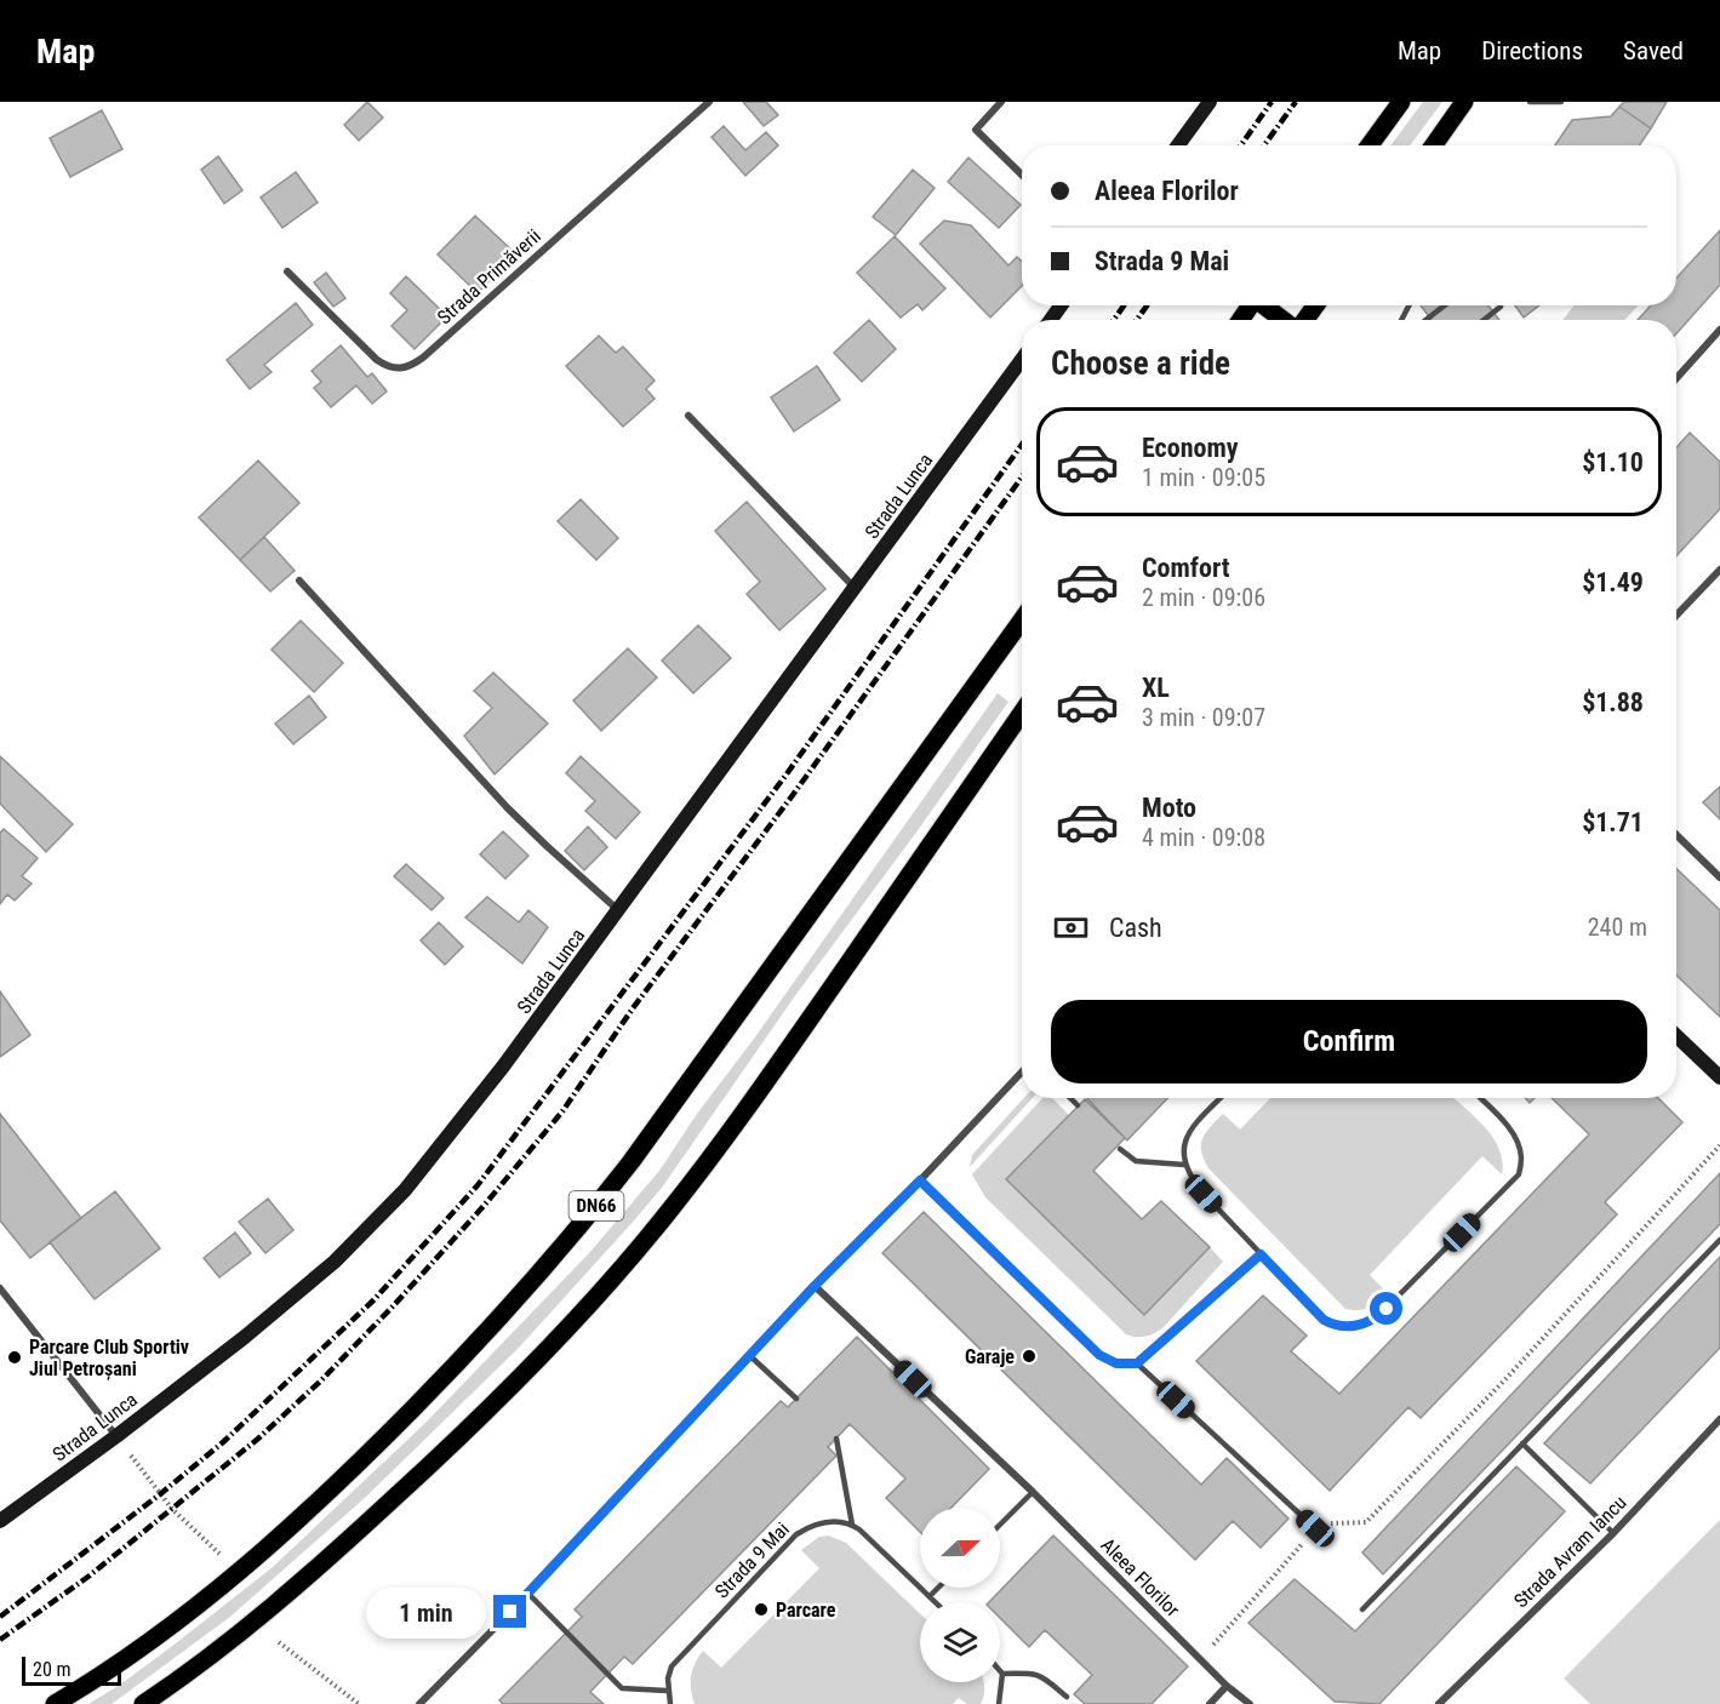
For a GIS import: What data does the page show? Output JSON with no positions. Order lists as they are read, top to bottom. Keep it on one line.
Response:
{"streets":{"main road":["Strada Lunca","DN66"],"street":["Strada Primăverii","Strada Avram Iancu","Aleea Florilor"],"lane":["Strada 9 Mai"]},"places":["Garaje","Parcare Club Sportiv Jiul Petroșani","Parcare"],"scale_bar":"20 m","north":"right","page":{"header":"Map","nav":["Map","Directions","Saved"],"banner":["Aleea Florilor","Strada 9 Mai"],"heading":"Choose a ride","list":[{"name":"Economy","note":"1 min · 09:05","value":"$1.10"},{"name":"Comfort","note":"2 min · 09:06","value":"$1.49"},{"name":"XL","note":"3 min · 09:07","value":"$1.88"},{"name":"Moto","note":"4 min · 09:08","value":"$1.71"}],"pay":["Cash","240 m"],"buttons":"Confirm","bubble":"1 min","scale":"20 m"}}
